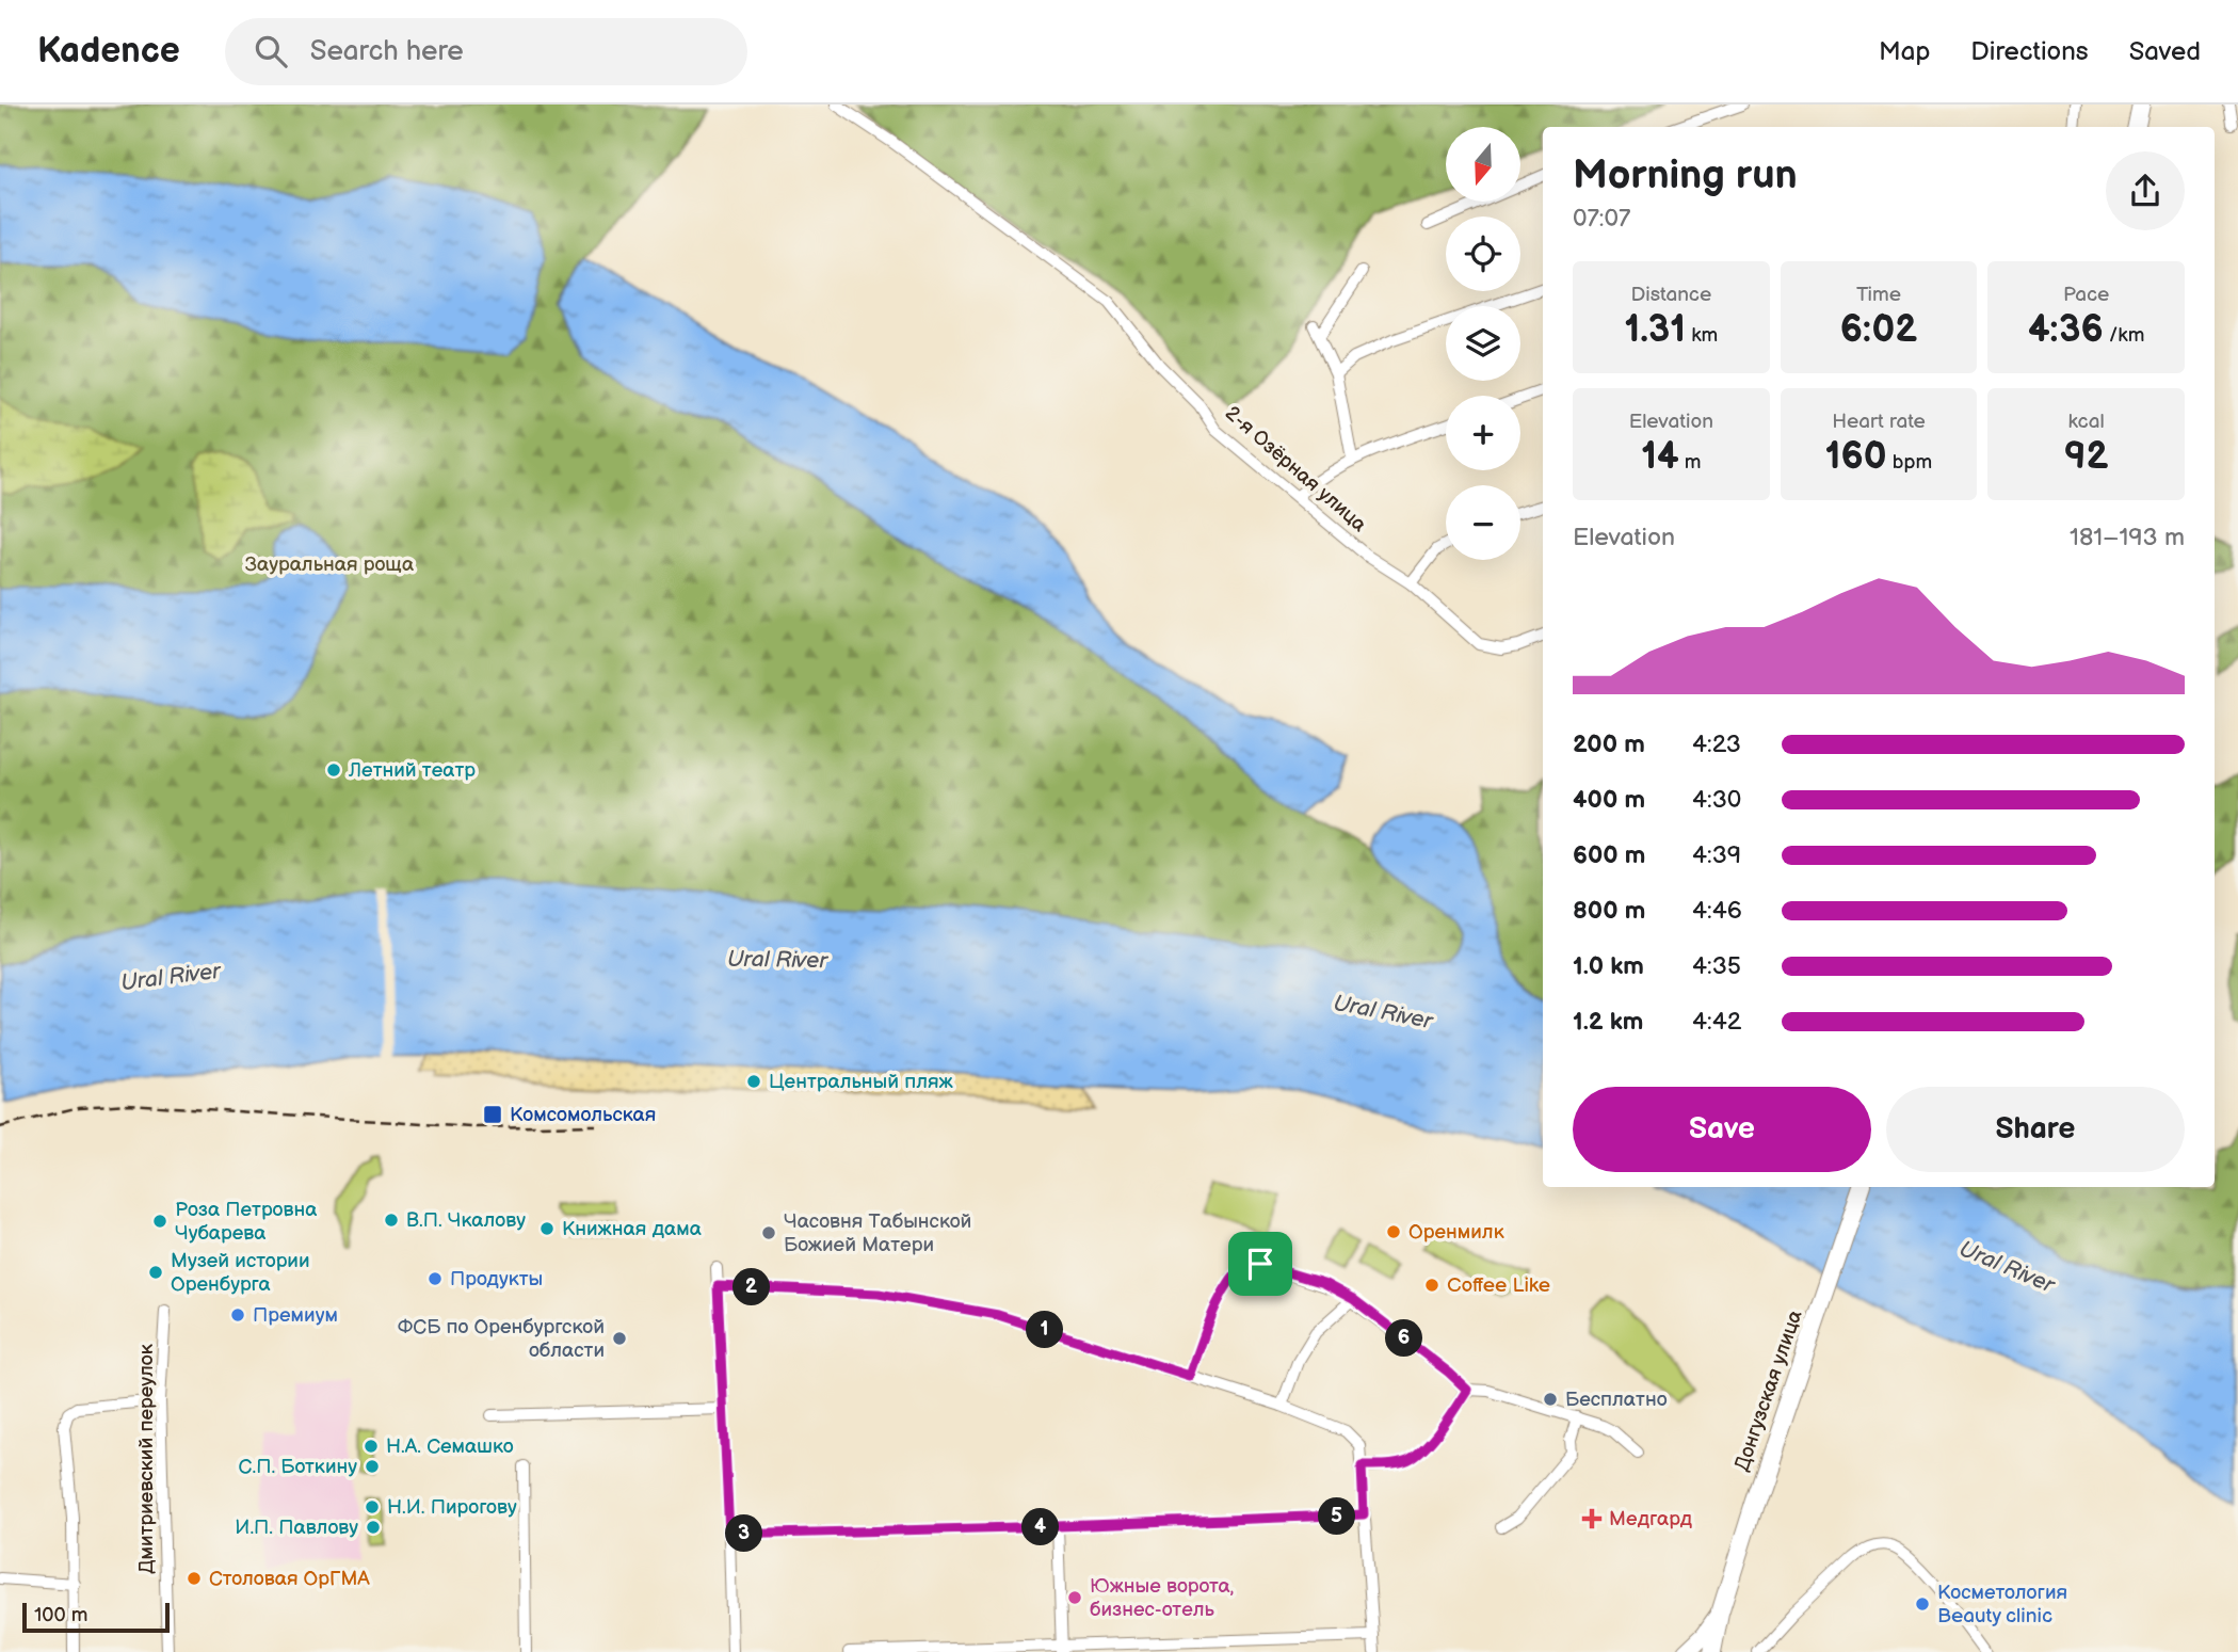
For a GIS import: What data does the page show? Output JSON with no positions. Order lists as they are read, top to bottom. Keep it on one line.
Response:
{"streets":{"main road":["Донгузская улица"],"street":["2-я Озёрная улица","Дмитриевский переулок"]},"water":["Ural River"],"parks":["Зауральная роща"],"places":{"other":["Летний театр","Центральный пляж","В.П. Чкалову","Роза Петровна Чубарева","Книжная дама","Оренмилк","Часовня Табынской Божией Матери","Музей истории Оренбурга","Продукты","Coffee Like","Премиум","ФСБ по Оренбургской области","Бесплатно","Н.А. Семашко","С.П. Боткину","Н.И. Пирогову","И.П. Павлову","Столовая ОрГМА","Южные ворота, бизнес-отель","Косметология Beauty clinic"],"transit":["Комсомольская"],"health":["Медгард"]},"scale_bar":"100 m","north":"bottom","page":{"header":"Kadence","search":"Search here","nav":["Map","Directions","Saved"],"map_buttons":["+","−"],"heading":["Morning run","07:07"],"stats":[["Distance","1.31 km"],["Time","6:02"],["Pace","4:36 /km"],["Elevation","14 m"],["Heart rate","160 bpm"],["kcal","92"]],"chart":["Elevation","181–193 m"],"list":[{"name":"200 m","note":"4:23"},{"name":"400 m","note":"4:30"},{"name":"600 m","note":"4:39"},{"name":"800 m","note":"4:46"},{"name":"1.0 km","note":"4:35"},{"name":"1.2 km","note":"4:42"}],"buttons":["Save","Share"],"pins":["2","1","6","5","4","3"],"scale":"100 m"}}
